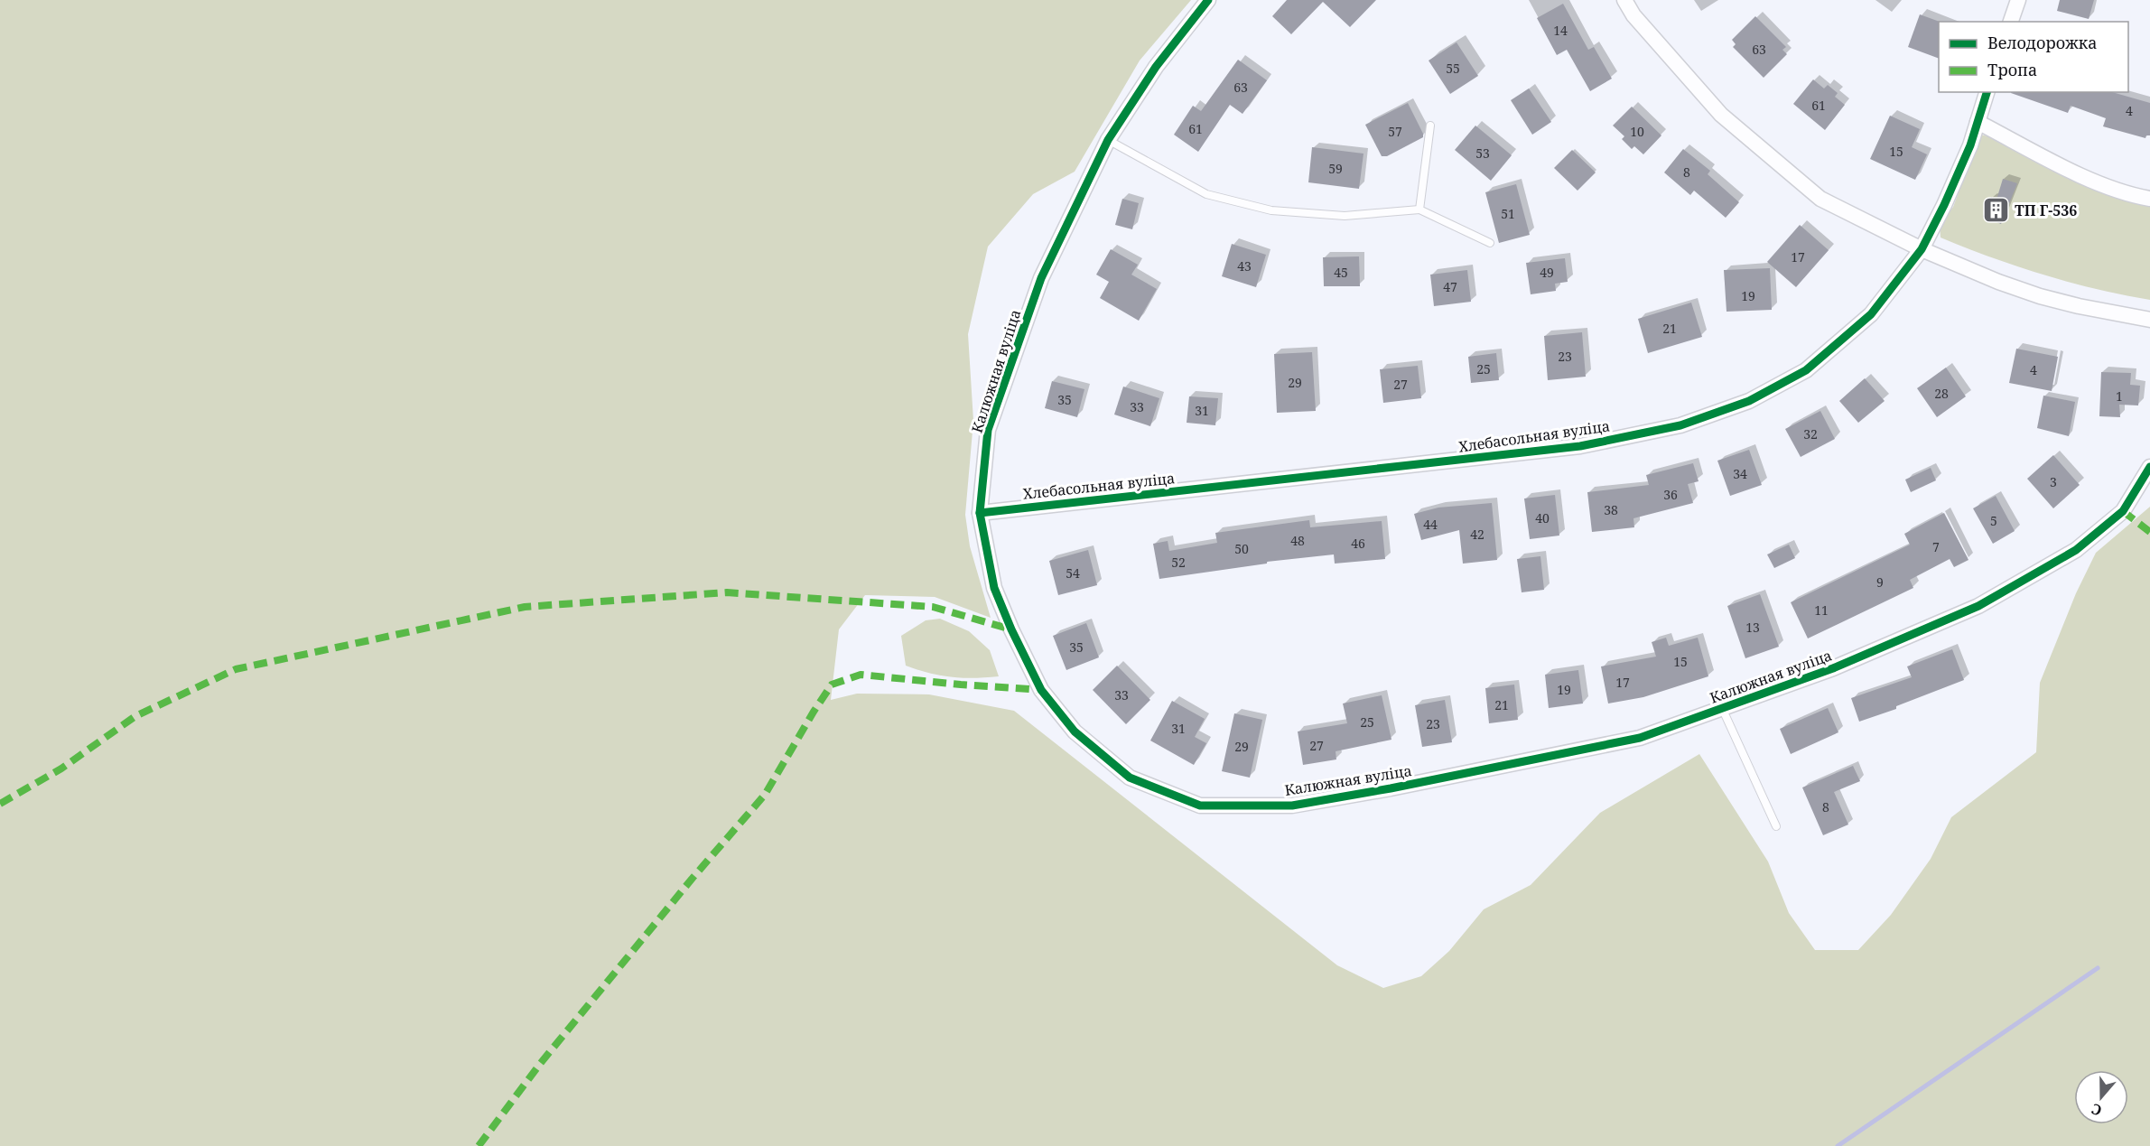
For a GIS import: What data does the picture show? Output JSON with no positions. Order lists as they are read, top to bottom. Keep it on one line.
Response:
{"streets":{"street":["Калюжная вуліца","Хлебасольная вуліца"]},"crossings":[["Калюжная вуліца","Хлебасольная вуліца"]],"places":{"building":["ТП Г-536"]},"house_numbers":["14","63","55","63","61","4","61","57","10","15","53","59","8","51","17","43","45","49","47","19","21","23","25","4","29","27","28","1","35","33","31","32","34","3","36","38","40","5","44","42","48","46","7","50","52","54","9","11","13","35","15","17","19","33","21","25","23","31","27","29","8"],"legend":["Велодорожка","Тропа"],"north":"bottom"}
